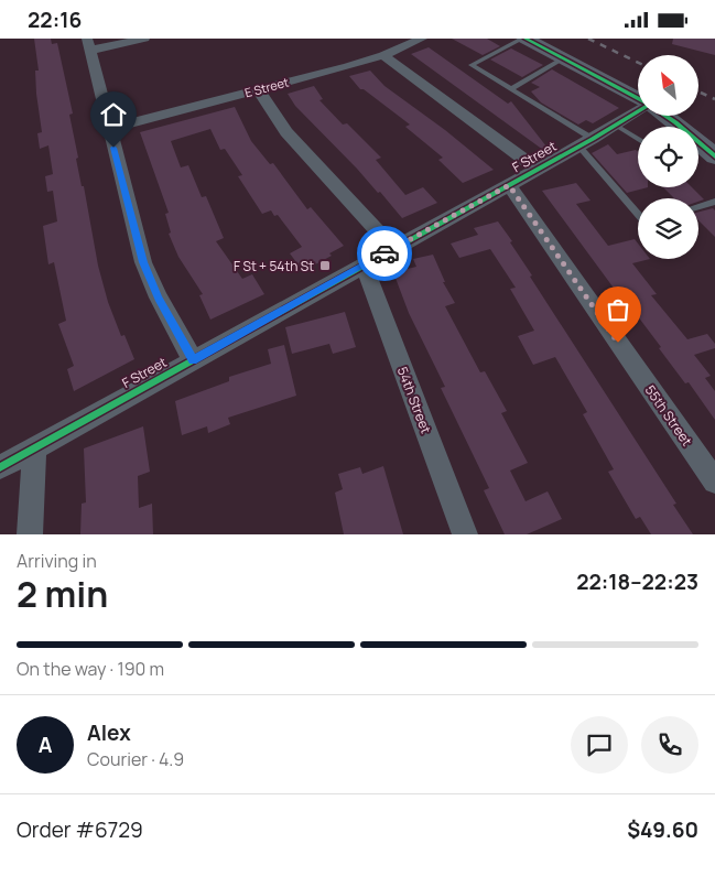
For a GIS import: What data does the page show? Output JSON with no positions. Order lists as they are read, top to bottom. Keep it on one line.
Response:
{"streets":{"street":["E Street","F Street","54th Street","55th Street"]},"crossings":[["F Street","54th Street"],["F Street","55th Street"]],"places":{"transit":["F St + 54th St"]},"north":"top left","page":{"status":"22:16","heading":["2 min","Arriving in","22:18–22:23"],"panel":["Alex","Courier · 4.9","Order #6729","$49.60"],"bar":"On the way · 190 m","round":"A"}}
